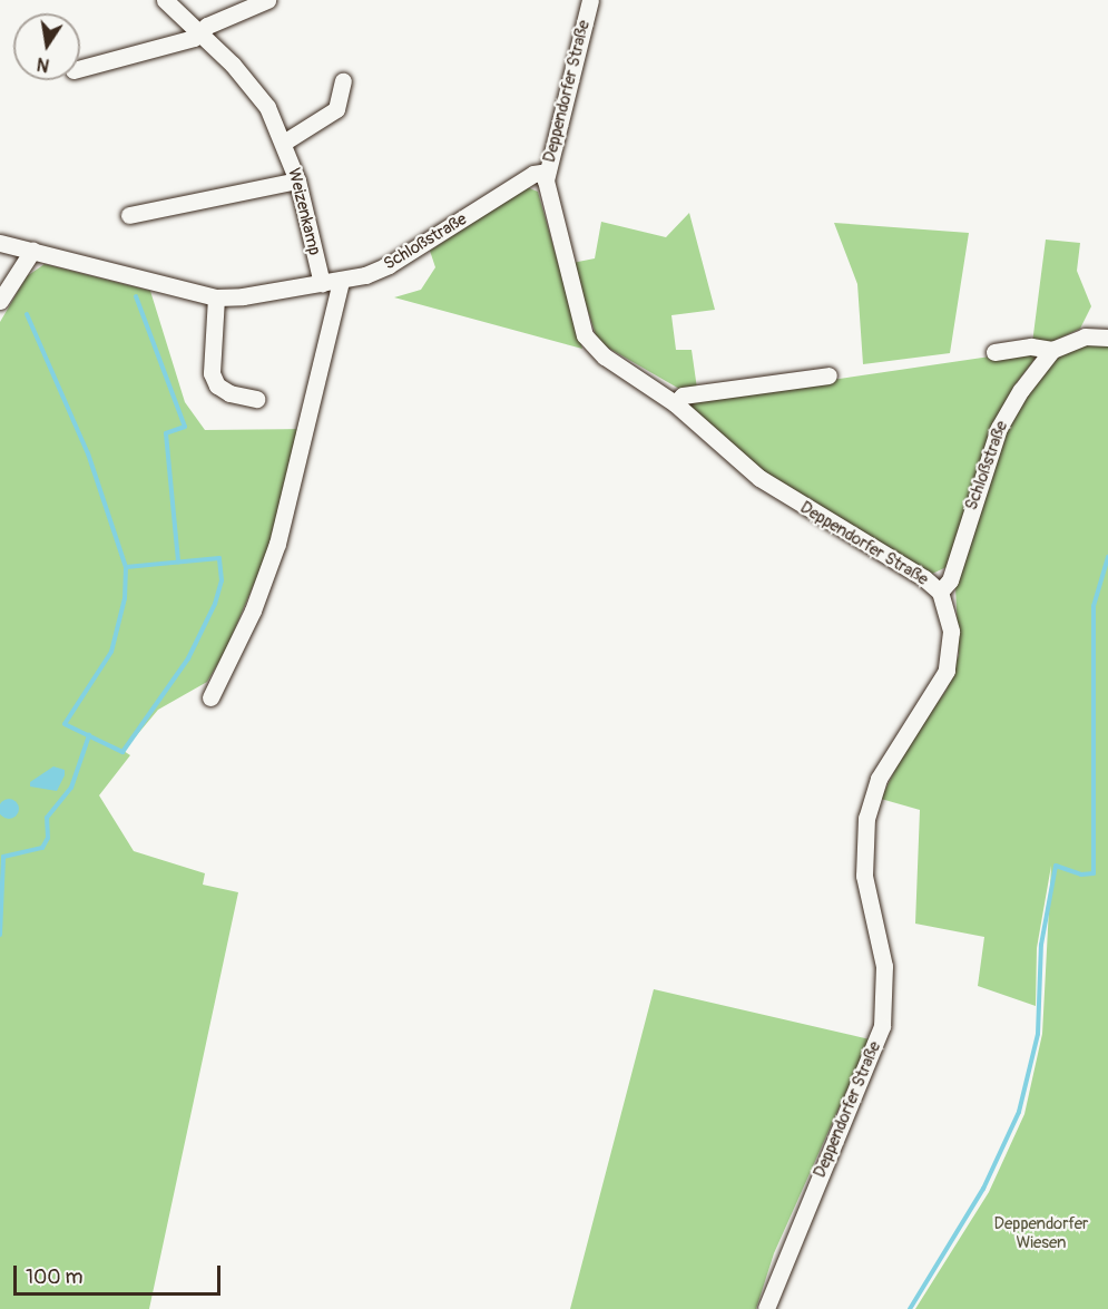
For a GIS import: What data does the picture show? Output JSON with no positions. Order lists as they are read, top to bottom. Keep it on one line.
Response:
{"streets":{"street":["Deppendorfer Straße","Weizenkamp","Schloßstraße"]},"crossings":[["Deppendorfer Straße","Schloßstraße"],["Weizenkamp","Schloßstraße"]],"parks":["Deppendorfer Wiesen"],"scale_bar":"100 m","north":"bottom"}
